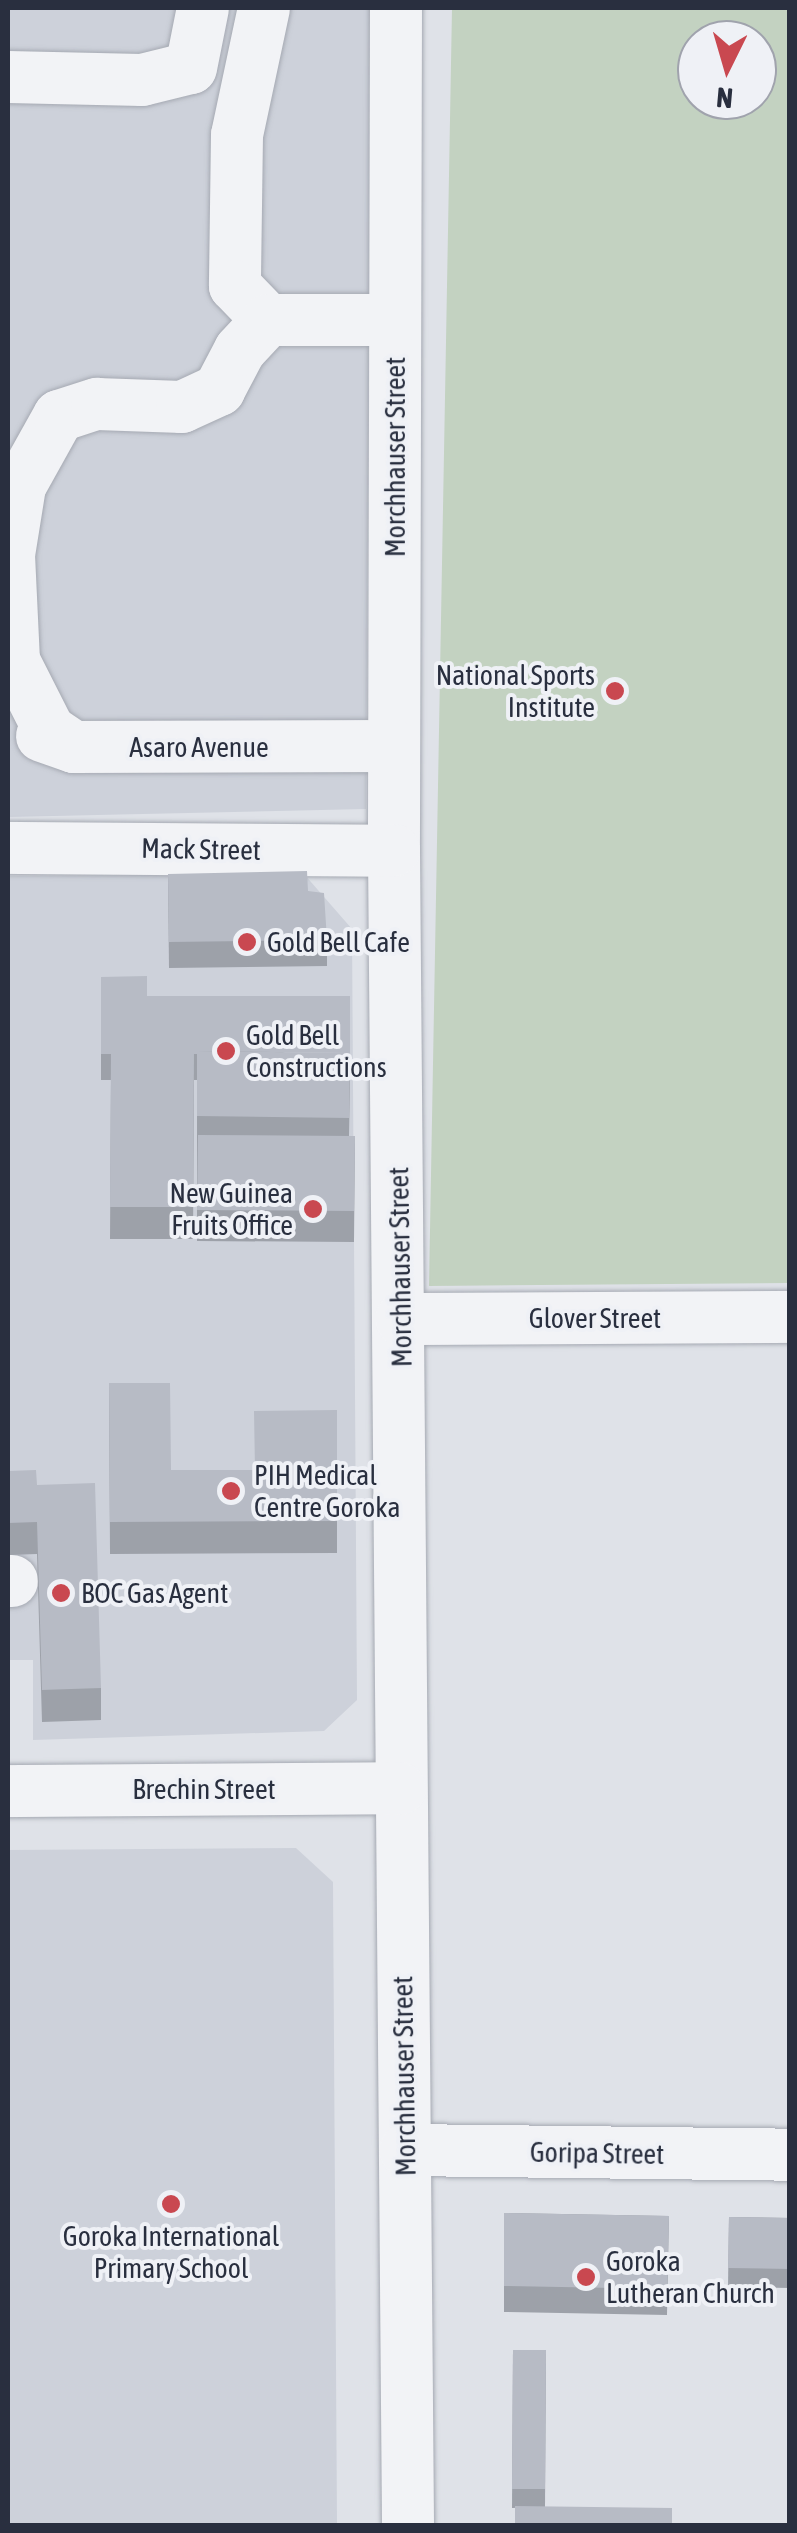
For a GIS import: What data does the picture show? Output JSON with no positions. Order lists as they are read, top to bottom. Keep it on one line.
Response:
{"streets":{"street":["Morchhauser Street","Asaro Avenue","Mack Street","Glover Street","Brechin Street","Goripa Street"]},"crossings":[["Morchhauser Street","Asaro Avenue"],["Morchhauser Street","Mack Street"],["Morchhauser Street","Glover Street"],["Morchhauser Street","Brechin Street"],["Morchhauser Street","Goripa Street"]],"places":["National Sports Institute","Gold Bell Cafe","Gold Bell Constructions","New Guinea Fruits Office","PIH Medical Centre Goroka","BOC Gas Agent","Goroka International Primary School","Goroka Lutheran Church"],"north":"bottom"}
